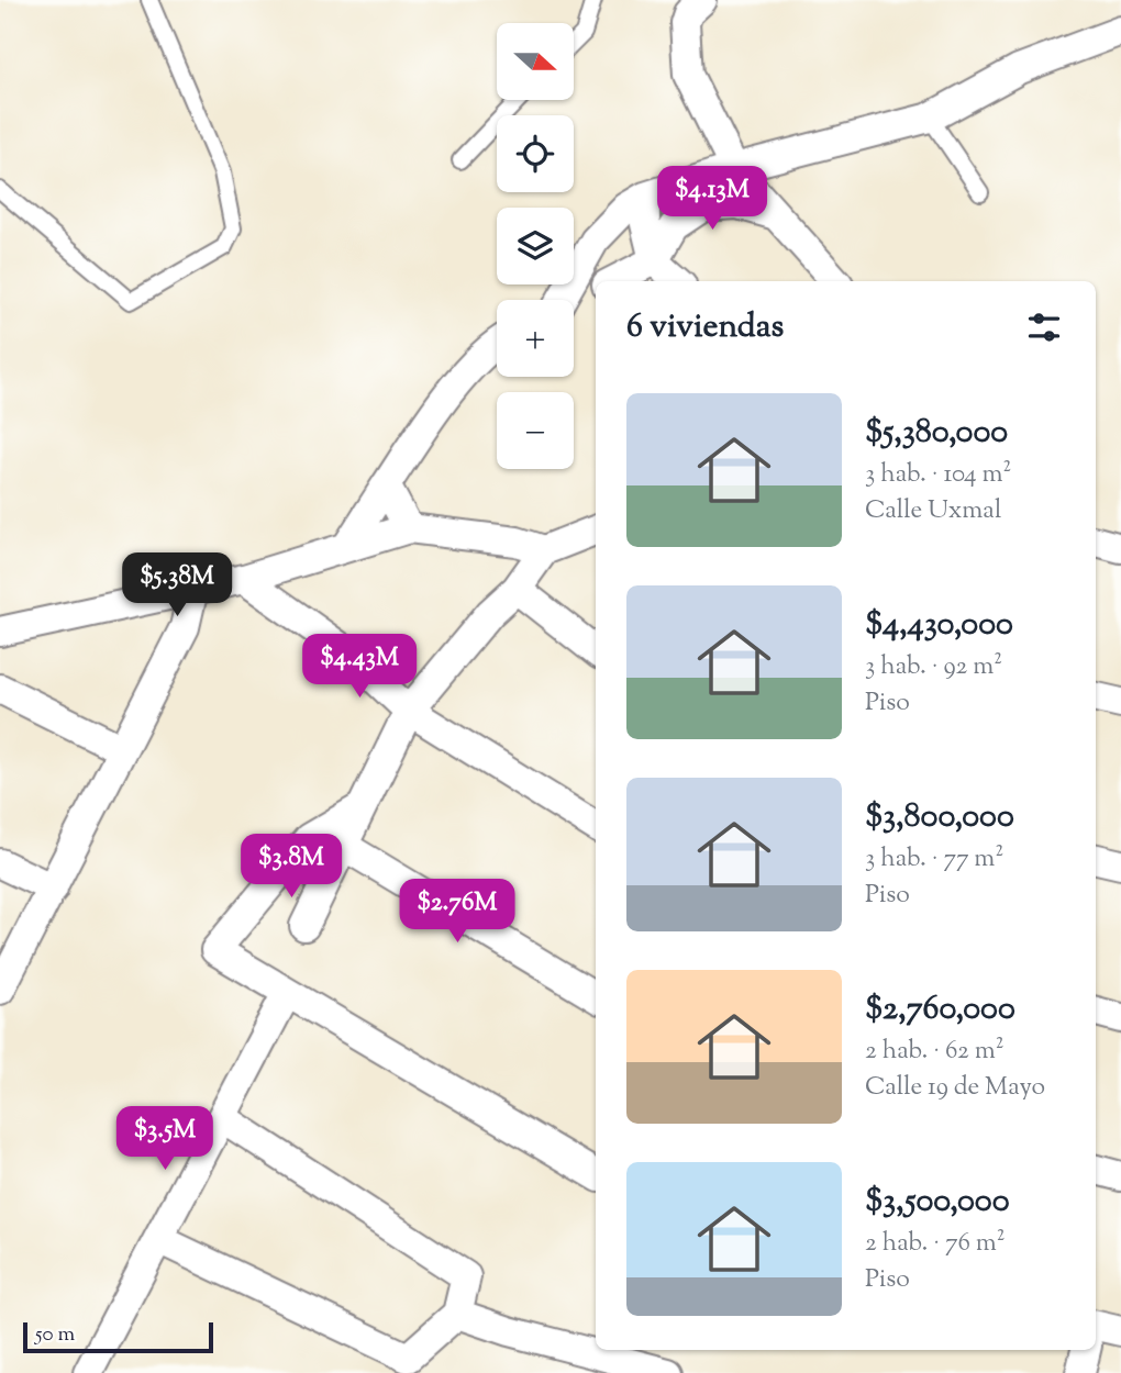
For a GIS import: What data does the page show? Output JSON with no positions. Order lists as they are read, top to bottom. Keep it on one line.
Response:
{"scale_bar":"50 m","north":"right","page":{"map_buttons":["+","−"],"price":["$4.13M","$5.38M","$4.43M","$3.8M","$2.76M","$3.5M"],"heading":"6 viviendas","list":[{"name":"$5,380,000","note":"3 hab. · 104 m² · Calle Uxmal"},{"name":"$4,430,000","note":"3 hab. · 92 m² · Piso"},{"name":"$3,800,000","note":"3 hab. · 77 m² · Piso"},{"name":"$2,760,000","note":"2 hab. · 62 m² · Calle 19 de Mayo"},{"name":"$3,500,000","note":"2 hab. · 76 m² · Piso"}],"scale":"50 m"}}
